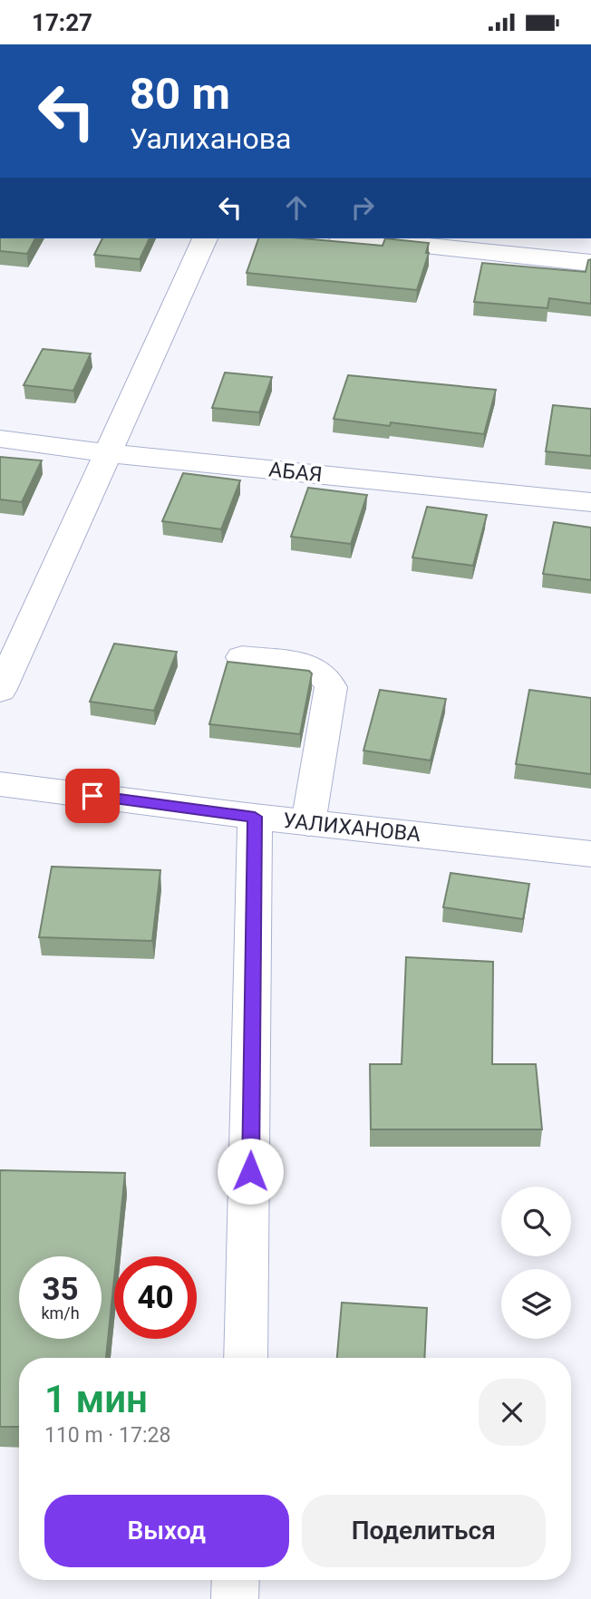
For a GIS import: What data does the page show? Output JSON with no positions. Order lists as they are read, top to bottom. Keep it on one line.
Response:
{"streets":{"street":["АБАЯ","УАЛИХАНОВА"]},"page":{"status":"17:27","turn":["80 m","Уалиханова"],"speed":"35 km/h","limit":"40","heading":["1 мин","110 m · 17:28"],"buttons":["Выход","Поделиться"]}}
